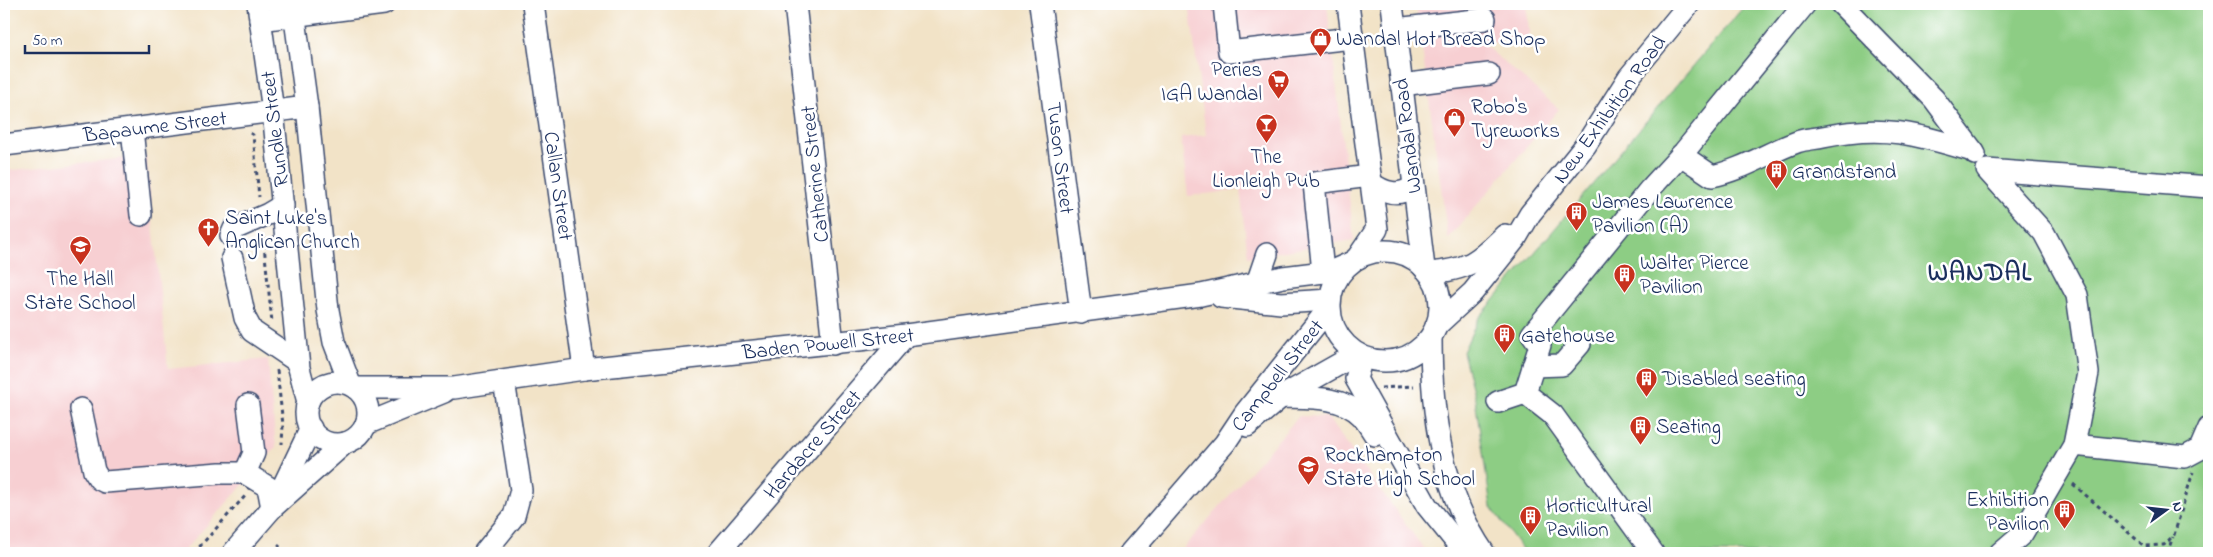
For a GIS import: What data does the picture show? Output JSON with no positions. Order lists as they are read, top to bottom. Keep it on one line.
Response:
{"streets":{"street":["New Exhibition Road","Bapaume Street","Rundle Street","Wandal Road","Tuson Street","Catherine Street","Callan Street","Baden Powell Street","Campbell Street","Hardacre Street"]},"crossings":[["New Exhibition Road","Wandal Road"],["New Exhibition Road","Baden Powell Street"],["New Exhibition Road","Campbell Street"],["Bapaume Street","Rundle Street"],["Rundle Street","Baden Powell Street"],["Wandal Road","Baden Powell Street"],["Wandal Road","Campbell Street"],["Tuson Street","Baden Powell Street"],["Catherine Street","Baden Powell Street"],["Callan Street","Baden Powell Street"],["Baden Powell Street","Campbell Street"],["Baden Powell Street","Hardacre Street"]],"districts":["WANDAL"],"places":{"shop":["Wandal Hot Bread Shop","Robo's Tyreworks"],"supermarket":["Peries IGA Wandal"],"bar":["The Lionleigh Pub"],"building":["Grandstand","James Lawrence Pavilion (A)","Walter Pierce Pavilion","Gatehouse","Disabled seating","Seating","Exhibition Pavilion","Horticultural Pavilion"],"church":["Saint Luke's Anglican Church"],"school or university":["The Hall State School","Rockhampton State High School"]},"scale_bar":"50 m","north":"right"}
